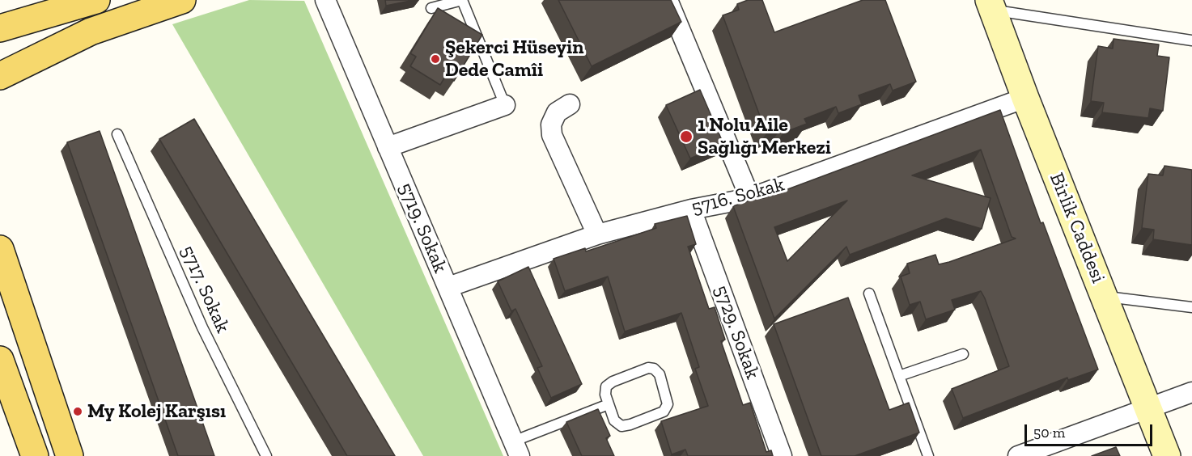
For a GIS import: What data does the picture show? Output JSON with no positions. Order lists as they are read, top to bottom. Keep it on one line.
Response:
{"streets":{"street":["5716. Sokak","5719. Sokak","Birlik Caddesi","5729. Sokak"],"lane":["5717. Sokak"]},"crossings":[["5716. Sokak","5719. Sokak"],["5716. Sokak","Birlik Caddesi"],["5716. Sokak","5729. Sokak"]],"places":["Şekerci Hüseyin Dede Camîi","1 Nolu Aile Sağlığı Merkezi","My Kolej Karşısı"],"scale_bar":"50 m"}
